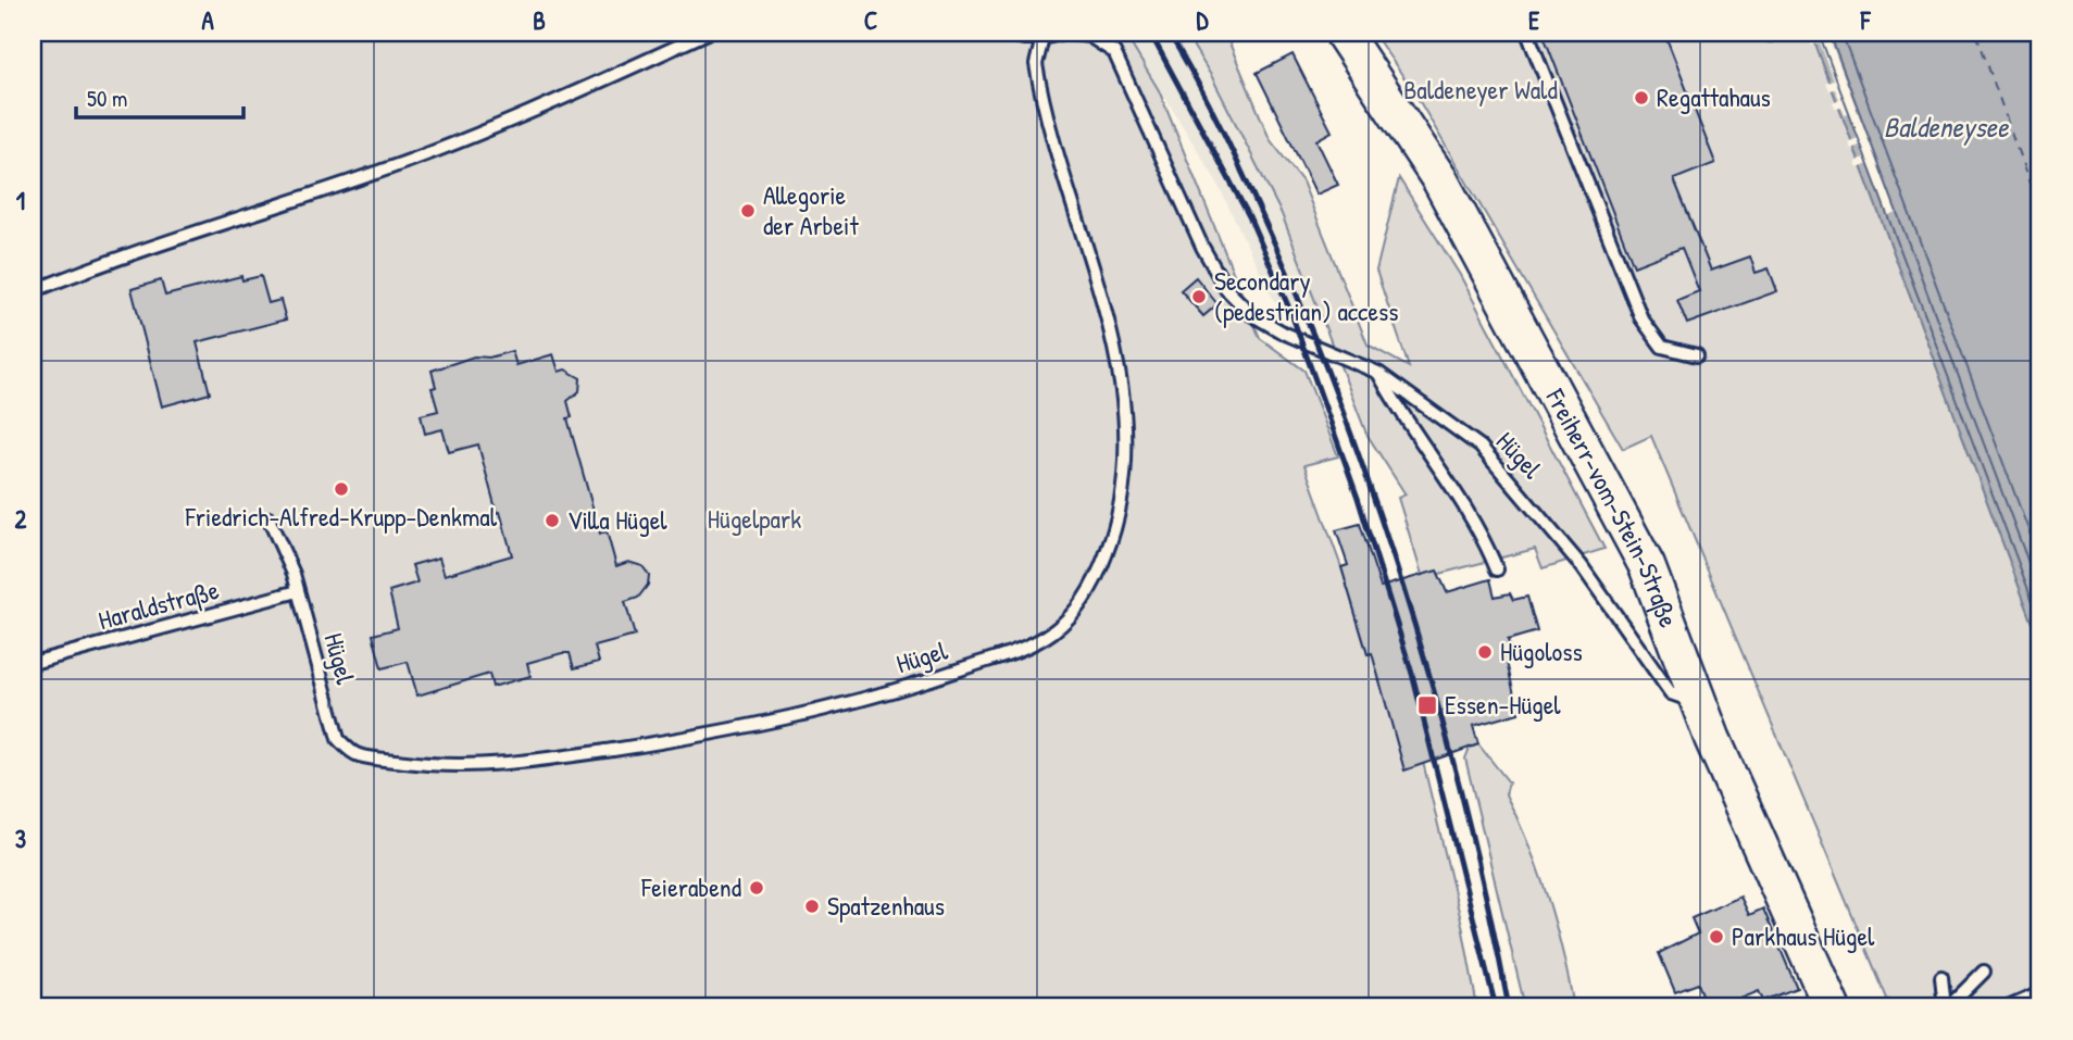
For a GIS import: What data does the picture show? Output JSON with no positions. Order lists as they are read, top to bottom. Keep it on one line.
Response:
{"streets":{"main road":["Freiherr-vom-Stein-Straße"],"lane":["Hügel","Haraldstraße"]},"crossings":[["Hügel","Freiherr-vom-Stein-Straße"],["Hügel","Haraldstraße"]],"water":["Baldeneysee"],"parks":["Baldeneyer Wald","Hügelpark"],"places":{"other":["Regattahaus","Allegorie der Arbeit","Secondary (pedestrian) access","Friedrich-Alfred-Krupp-Denkmal","Villa Hügel","Hügoloss","Feierabend","Spatzenhaus","Parkhaus Hügel"],"transit":["Essen-Hügel"]},"scale_bar":"50 m","grid":{"columns":["A","B","C","D","E","F"],"rows":["1","2","3"]}}
